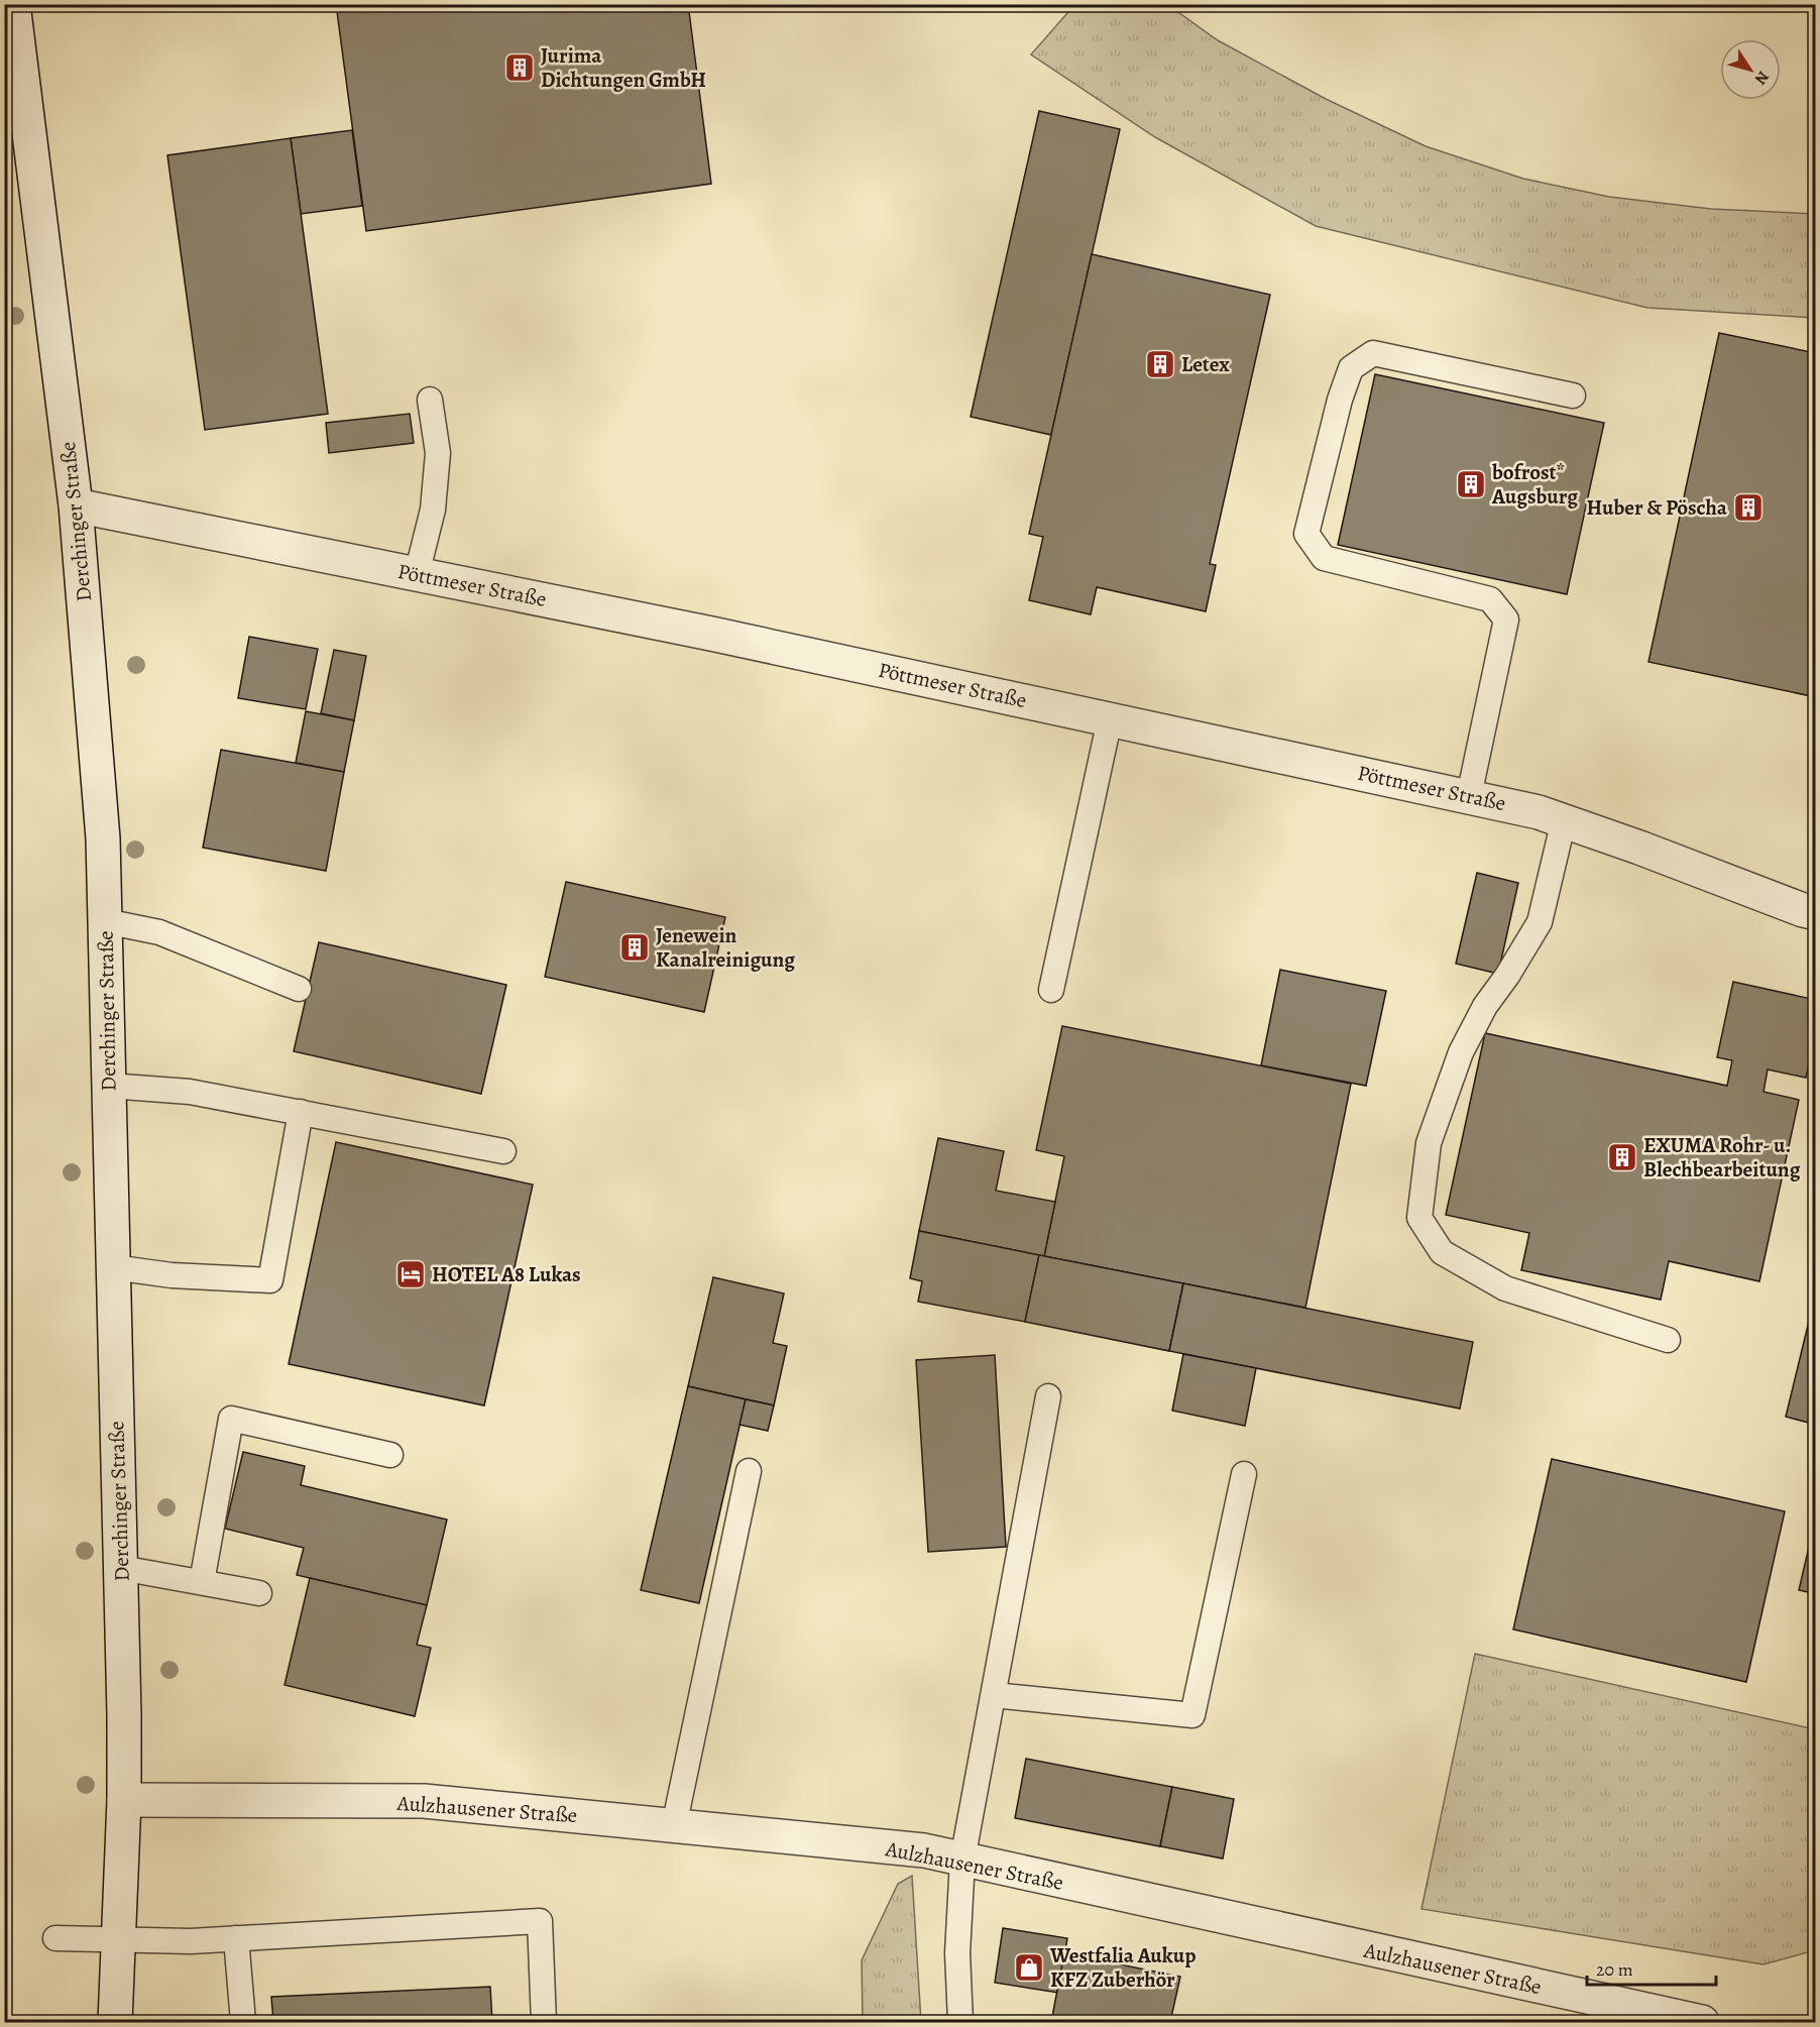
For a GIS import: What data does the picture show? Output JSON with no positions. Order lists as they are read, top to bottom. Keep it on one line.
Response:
{"streets":{"street":["Derchinger Straße","Pöttmeser Straße","Aulzhausener Straße"]},"crossings":[["Derchinger Straße","Pöttmeser Straße"],["Derchinger Straße","Aulzhausener Straße"]],"places":{"building":["Jurima Dichtungen GmbH","Letex","bofrost* Augsburg","Huber & Pöscha","Jenewein Kanalreinigung","EXUMA Rohr- u. Blechbearbeitung"],"hotel":["HOTEL A8 Lukas"],"shop":["Westfalia Aukup KFZ Zuberhör"]},"scale_bar":"20 m","north":"bottom right"}
